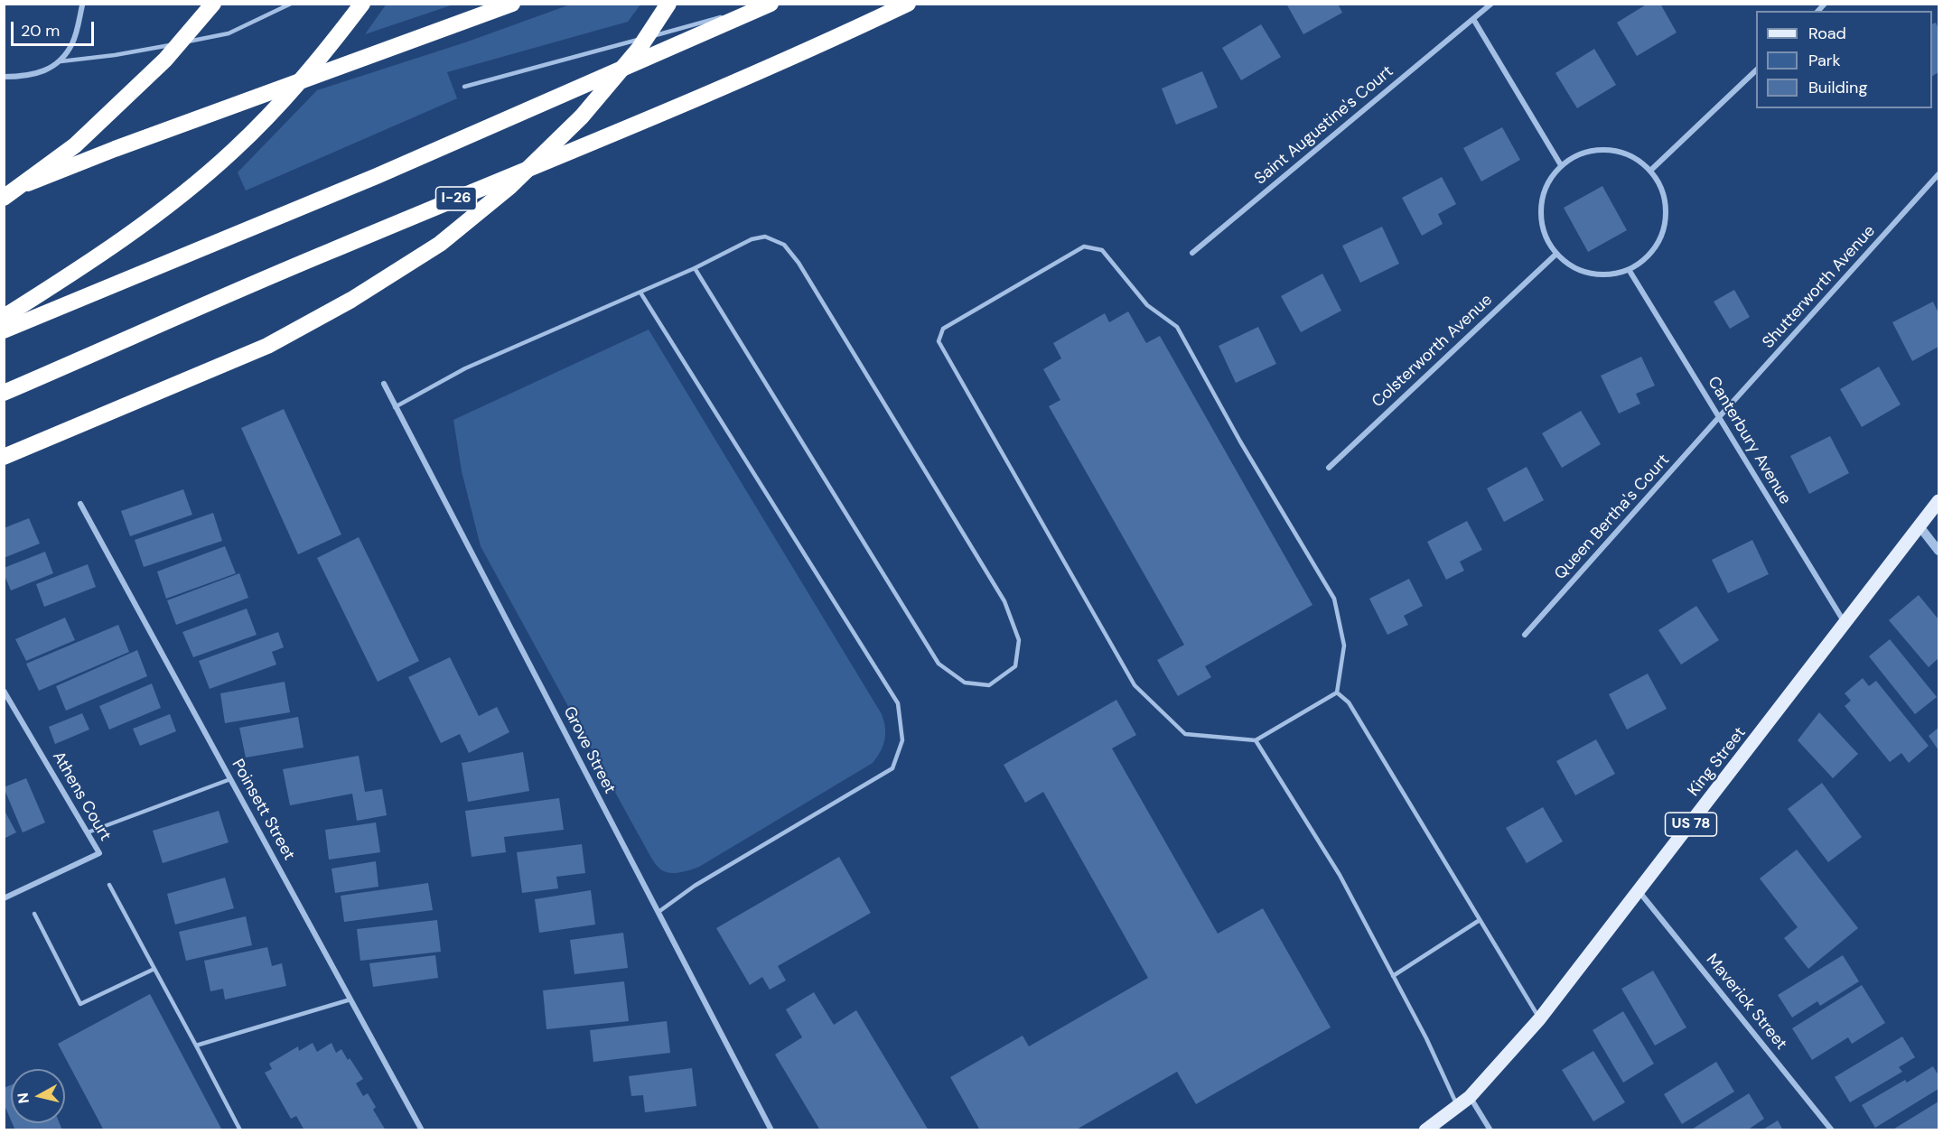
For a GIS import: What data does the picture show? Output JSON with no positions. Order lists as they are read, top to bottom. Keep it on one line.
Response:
{"streets":{"highway":["I-26"],"main road":["King Street","US 78"],"street":["Saint Augustine's Court","Shutterworth Avenue","Colsterworth Avenue","Canterbury Avenue","Queen Bertha's Court","Grove Street","Athens Court","Poinsett Street","Maverick Street"]},"crossings":[["Shutterworth Avenue","Canterbury Avenue"],["Shutterworth Avenue","Queen Bertha's Court"],["Colsterworth Avenue","Canterbury Avenue"],["Canterbury Avenue","Queen Bertha's Court"],["Canterbury Avenue","King Street"],["King Street","Maverick Street"]],"legend":["Road","Park","Building"],"scale_bar":"20 m","north":"left"}
